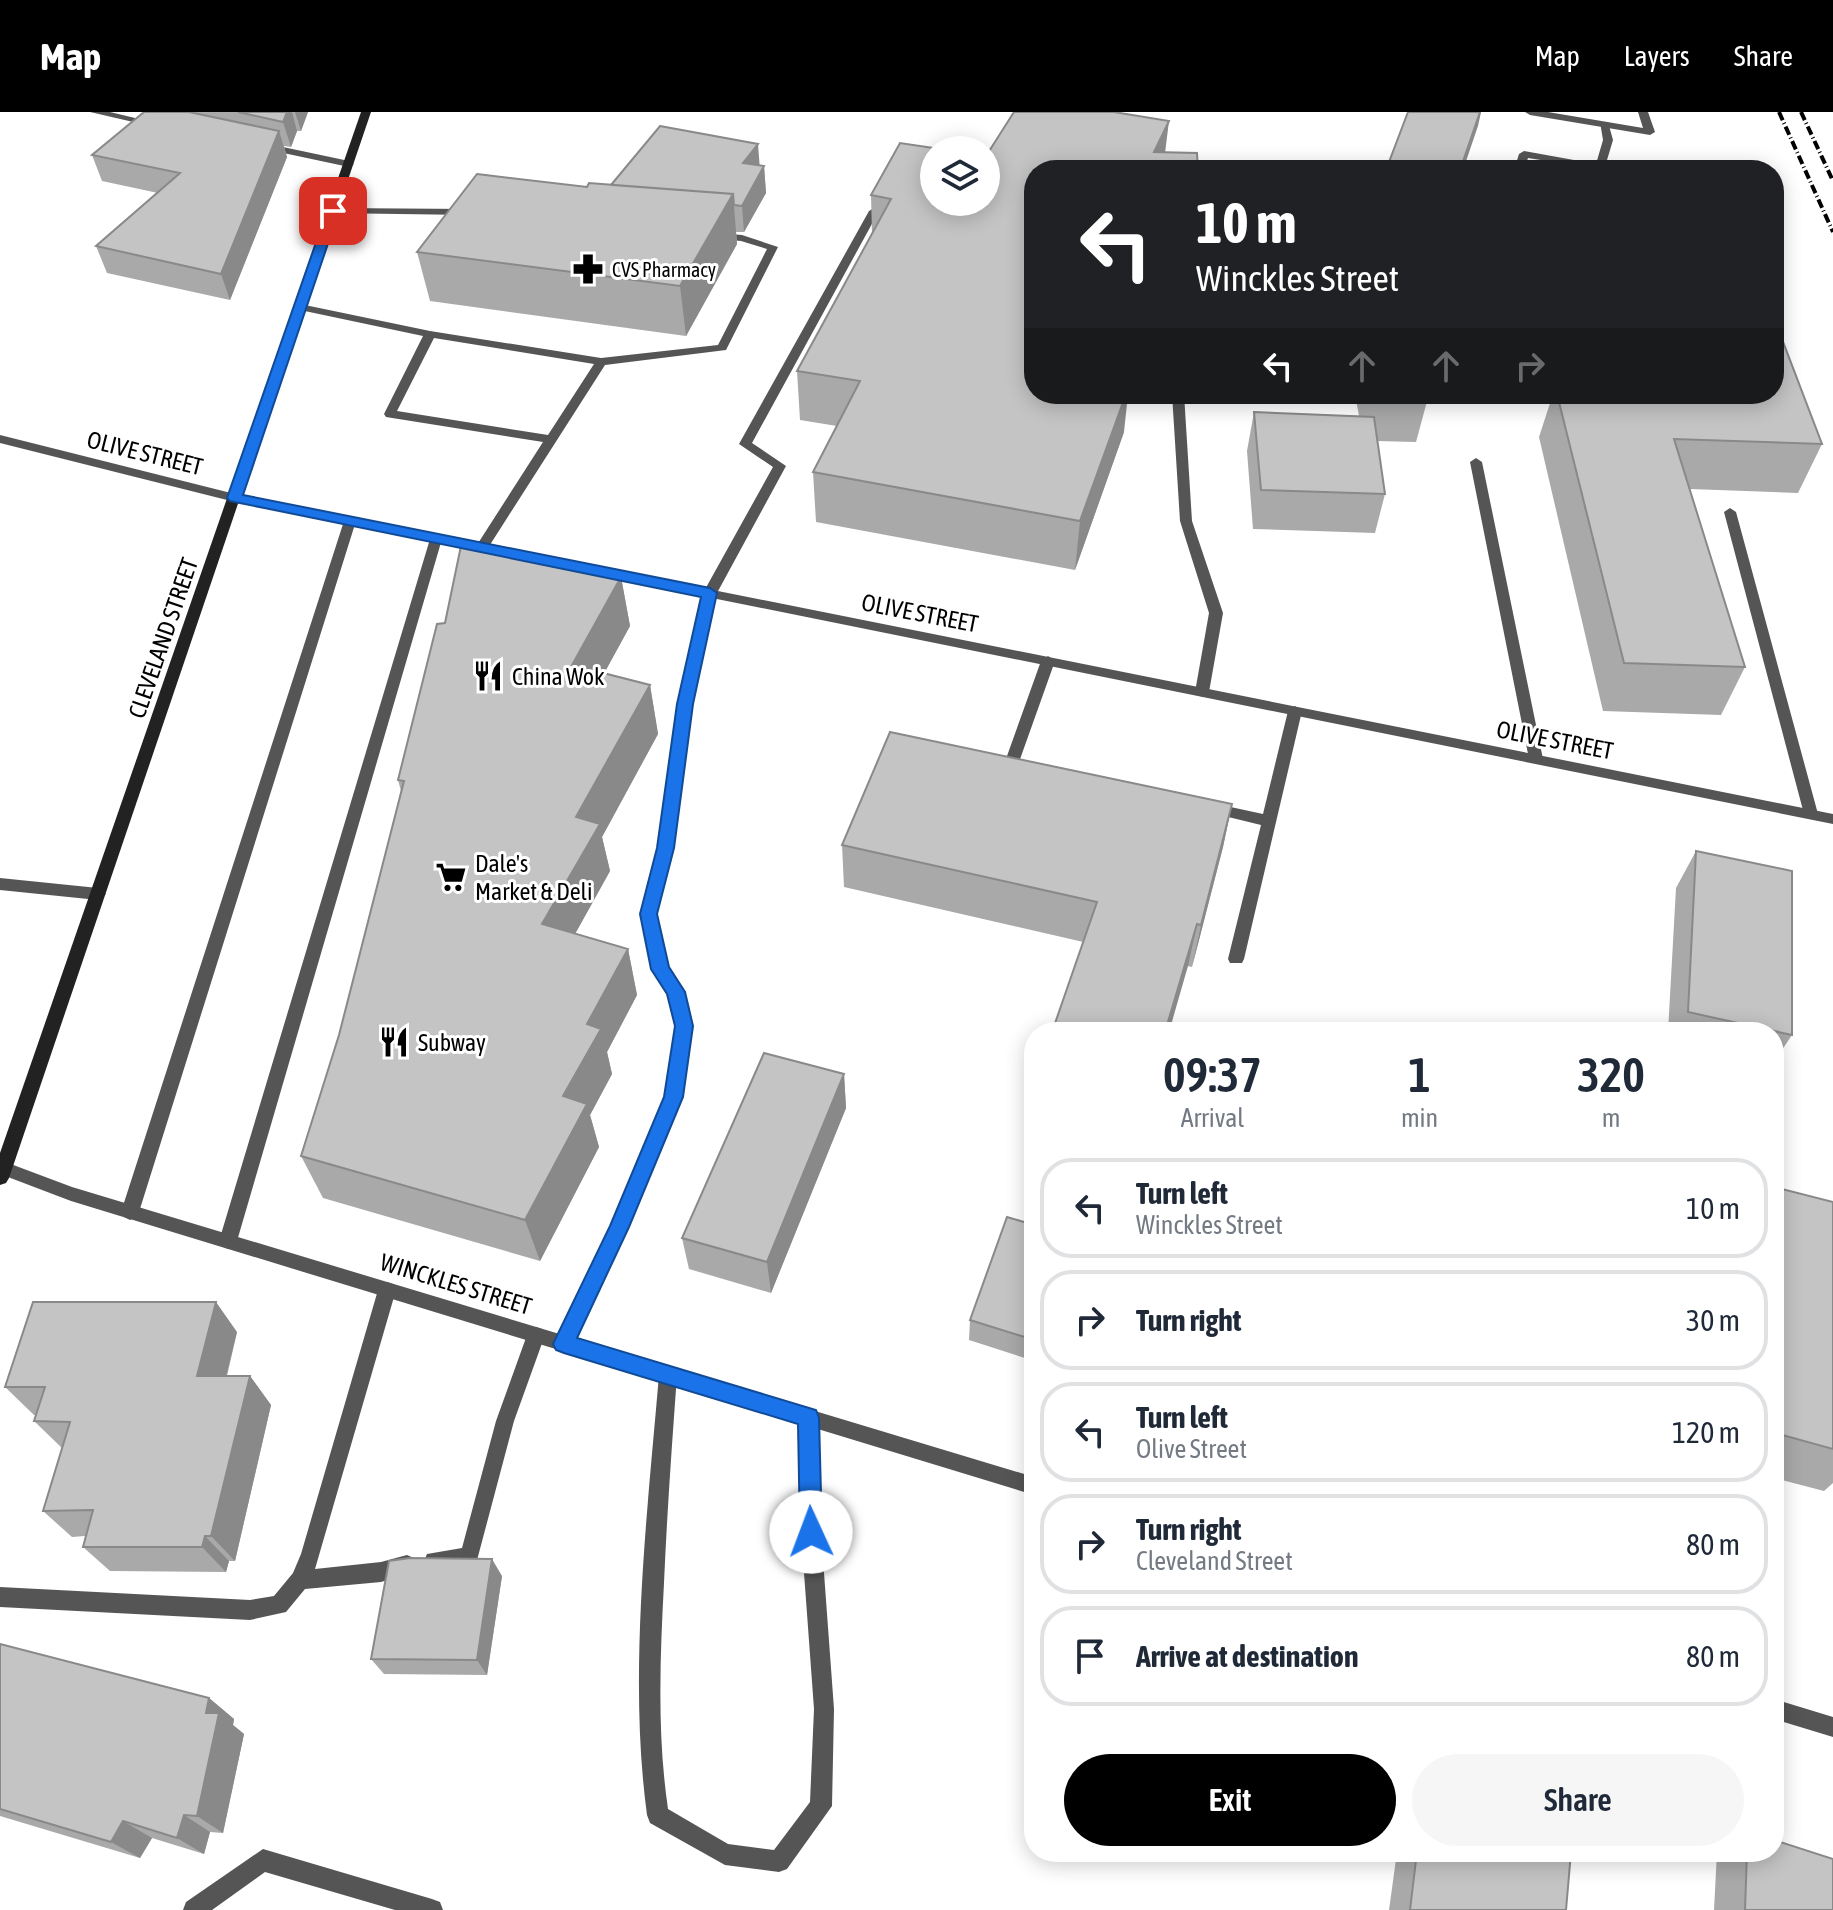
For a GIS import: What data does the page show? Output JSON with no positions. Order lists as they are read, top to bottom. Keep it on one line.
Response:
{"streets":{"main road":["CLEVELAND STREET"],"street":["OLIVE STREET","WINCKLES STREET"]},"crossings":[["OLIVE STREET","CLEVELAND STREET"],["CLEVELAND STREET","WINCKLES STREET"]],"places":{"pharmacy":["CVS Pharmacy"],"restaurant":["China Wok","Subway"],"supermarket":["Dale's Market & Deli"]},"page":{"header":"Map","nav":["Map","Layers","Share"],"turn":["10 m","Winckles Street"],"eta":["09:37","Arrival","1","min","320","m"],"list":[{"name":"Turn left","note":"Winckles Street","value":"10 m"},{"name":"Turn right","value":"30 m"},{"name":"Turn left","note":"Olive Street","value":"120 m"},{"name":"Turn right","note":"Cleveland Street","value":"80 m"},{"name":"Arrive at destination","value":"80 m"}],"buttons":["Exit","Share"]}}
